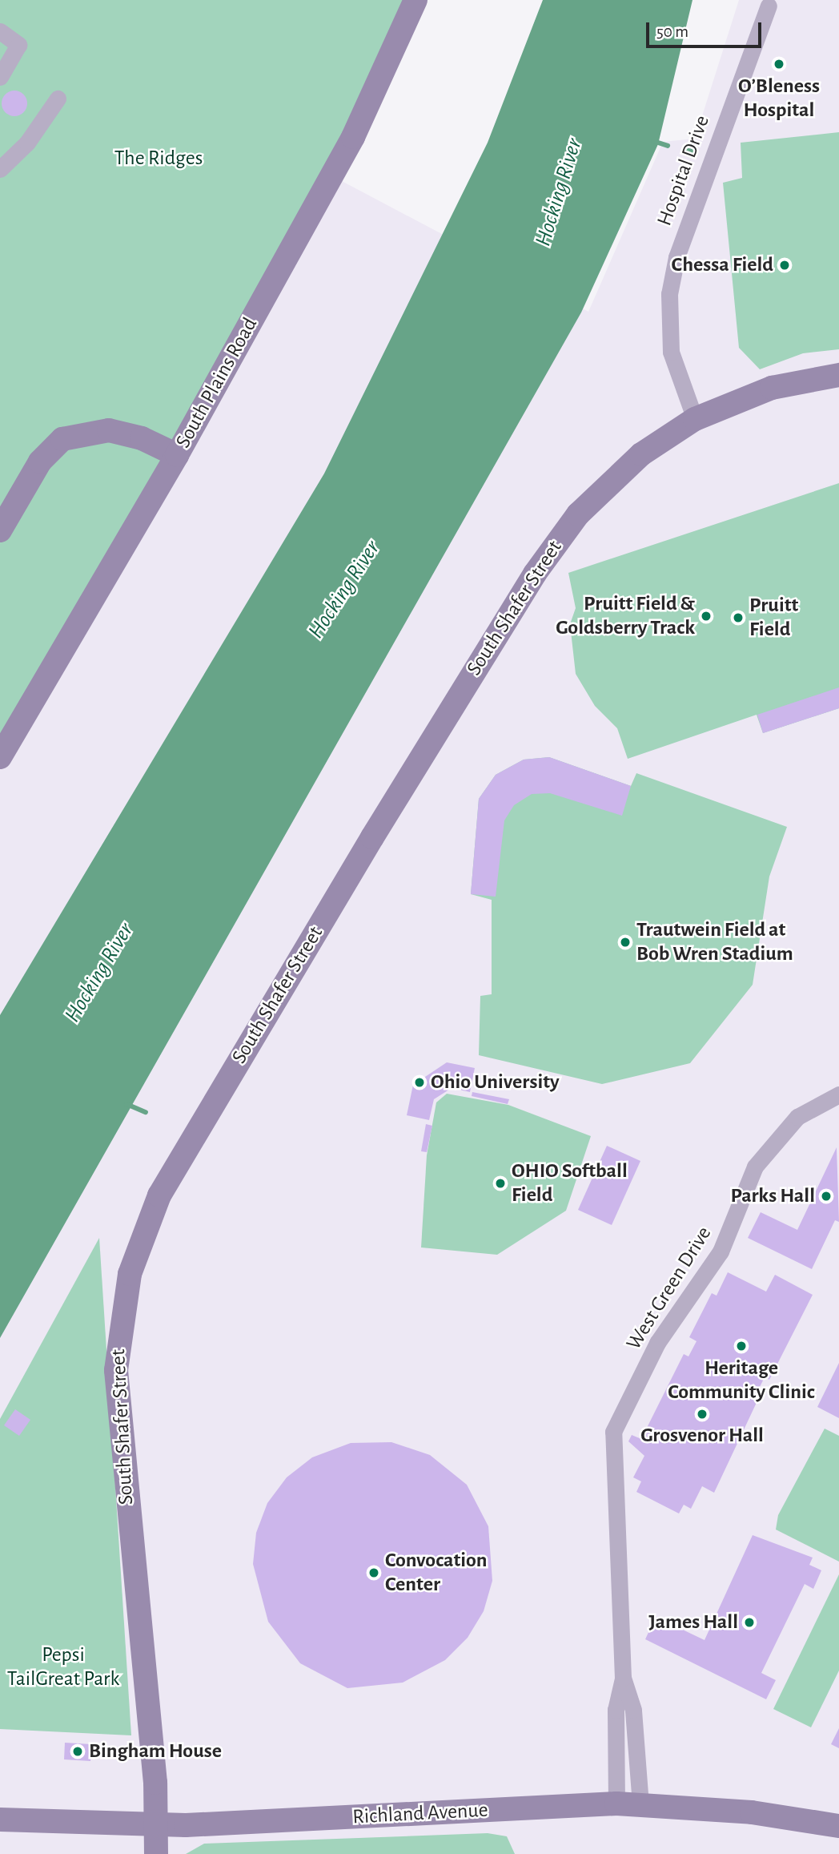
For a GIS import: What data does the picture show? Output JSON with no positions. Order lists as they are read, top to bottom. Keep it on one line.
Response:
{"streets":{"street":["Hospital Drive","South Plains Road","South Shafer Street","West Green Drive","Richland Avenue"]},"crossings":[["Hospital Drive","South Shafer Street"],["South Shafer Street","Richland Avenue"],["West Green Drive","Richland Avenue"]],"water":["Hocking River"],"parks":["The Ridges","Pepsi TailGreat Park"],"places":["O’Bleness Hospital","Chessa Field","Pruitt Field & Goldsberry Track","Pruitt Field","Trautwein Field at Bob Wren Stadium","Ohio University","OHIO Softball Field","Parks Hall","Heritage Community Clinic","Grosvenor Hall","Convocation Center","James Hall","Bingham House"],"scale_bar":"50 m"}
